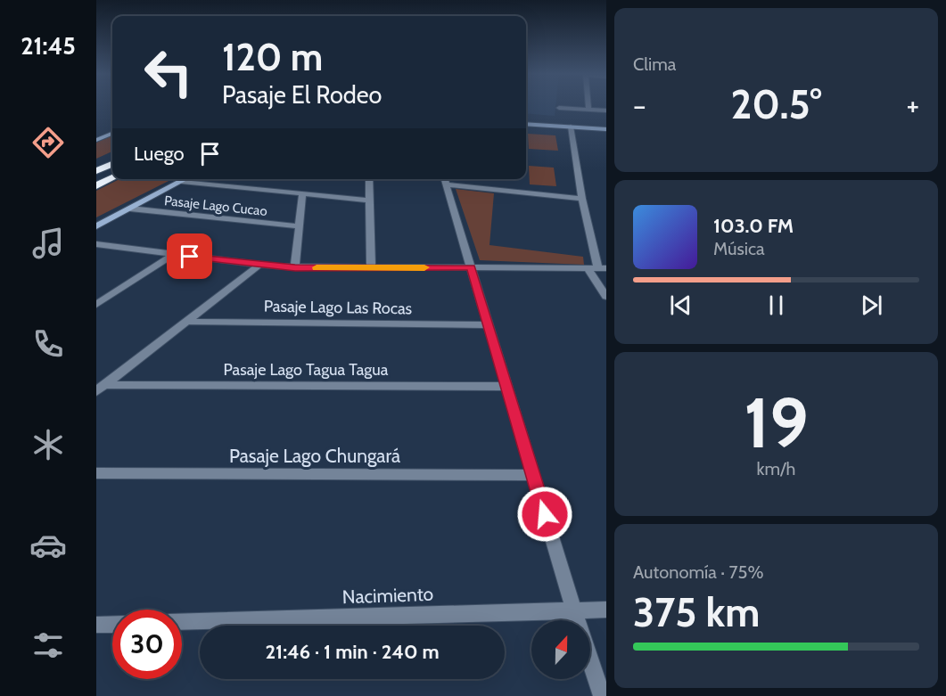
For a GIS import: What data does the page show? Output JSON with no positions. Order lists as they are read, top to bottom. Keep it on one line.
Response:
{"streets":{"street":["Pasaje Lago Cucao","Pasaje Lago Las Rocas","Pasaje Lago Tagua Tagua","Pasaje Lago Chungará","Nacimiento"]},"north":"top","page":{"tabs":"21:45","tile":["Clima",["19","km/h"],["Autonomía · 75%","375 km"]],"turn":["120 m","Pasaje El Rodeo"],"heat":["−","20.5°","+"],"then":"Luego","song":["103.0 FM","Música"],"limit":"30","trip":"21:46 · 1 min · 240 m"}}
